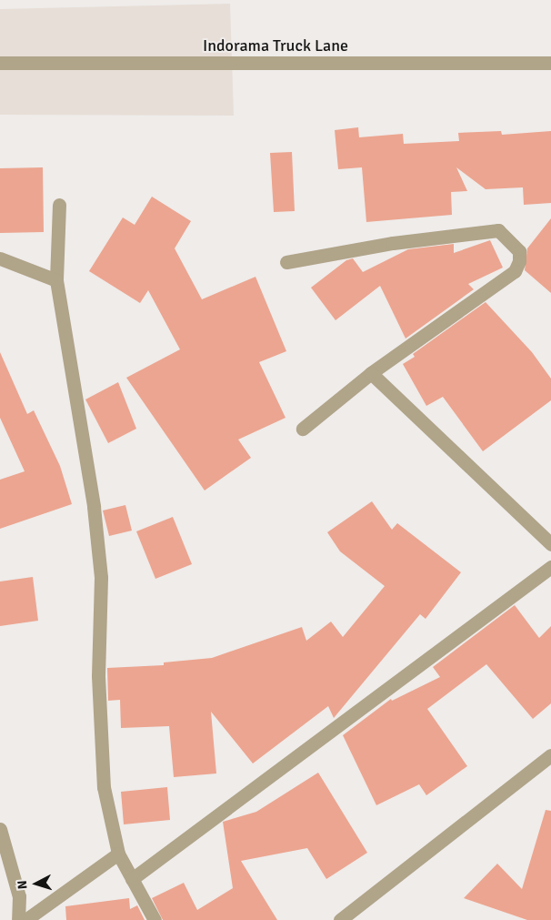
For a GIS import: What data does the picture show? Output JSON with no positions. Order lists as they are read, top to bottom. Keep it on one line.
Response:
{"streets":{"street":["Indorama Truck Lane"]},"north":"left"}
